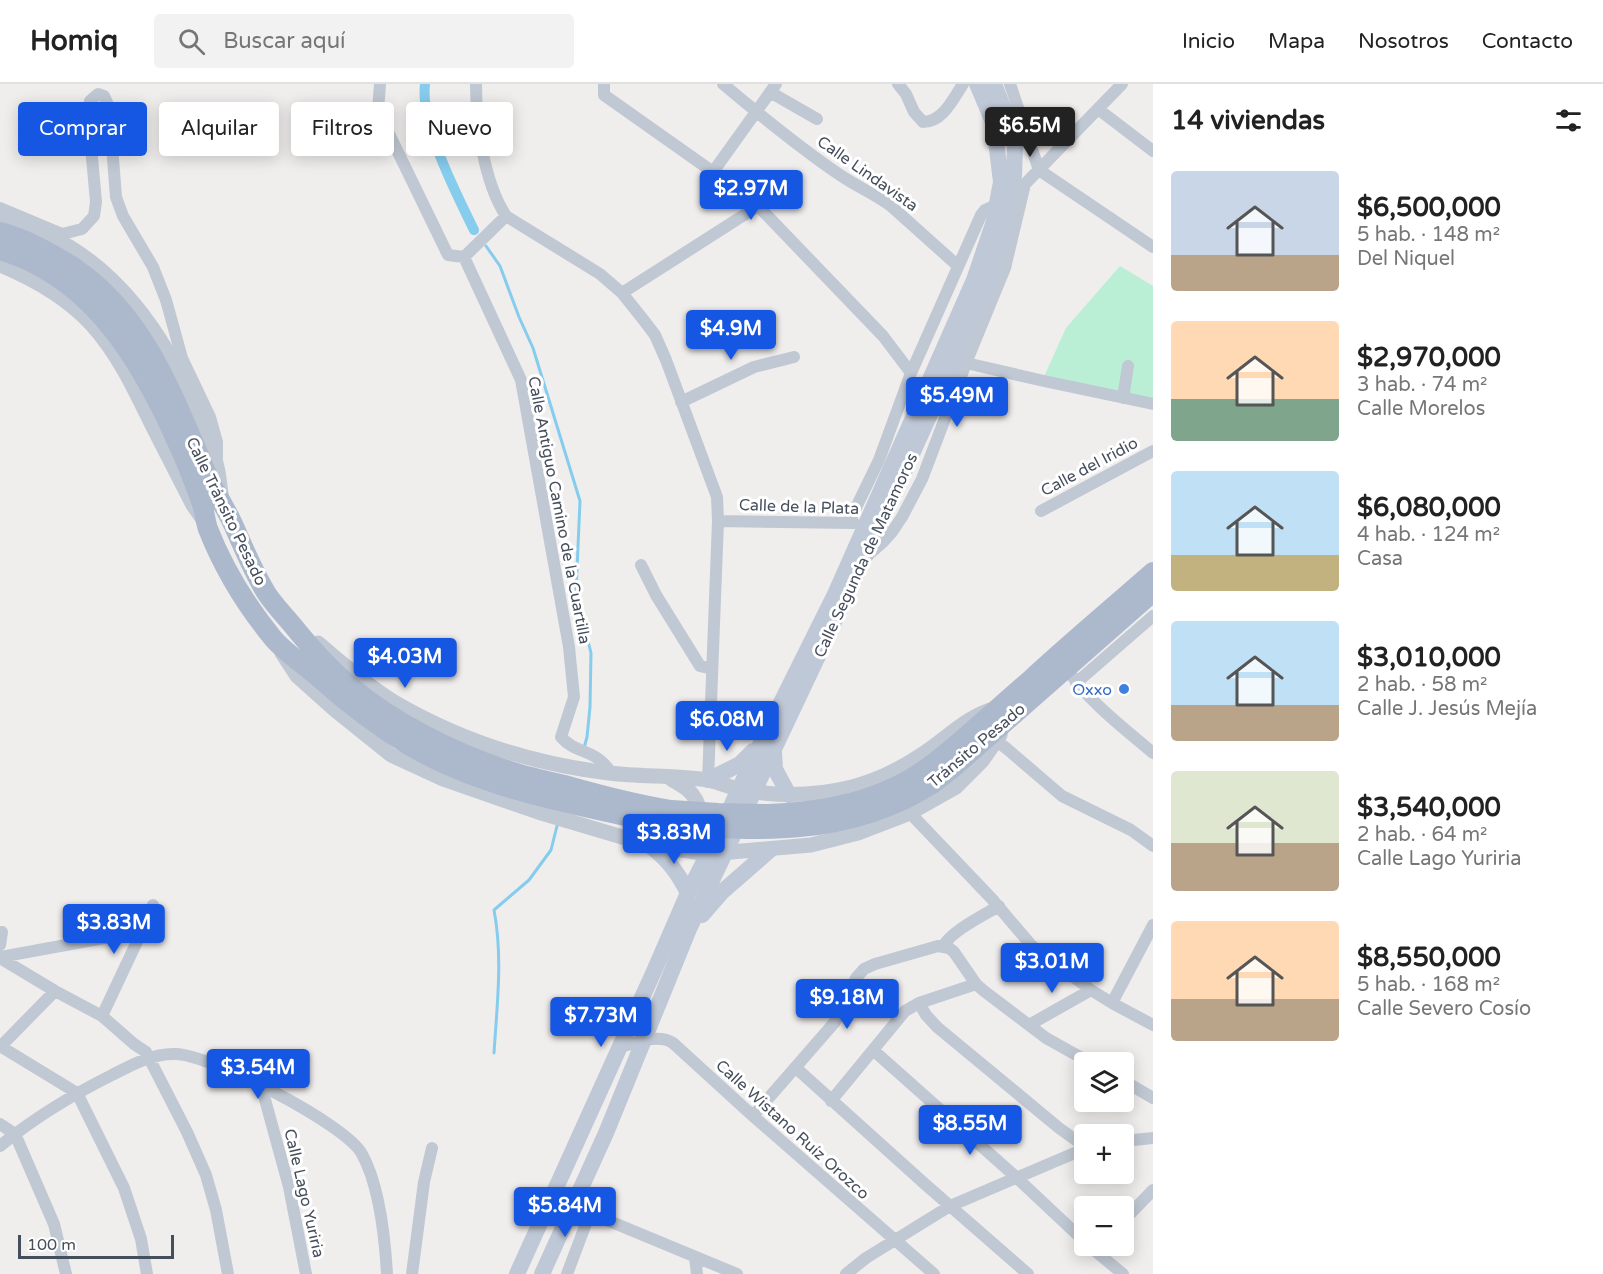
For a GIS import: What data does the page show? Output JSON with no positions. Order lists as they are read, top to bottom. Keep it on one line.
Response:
{"streets":{"main road":["Calle Tránsito Pesado","Calle Segunda de Matamoros","Tránsito Pesado"],"street":["Calle Lindavista","Calle del Iridio","Calle de la Plata","Calle Antiguo Camino de la Cuartilla","Calle Wistano Ruíz Orozco","Calle Lago Yuriria"]},"crossings":[["Calle de la Plata","Calle Segunda de Matamoros"],["Calle Tránsito Pesado","Tránsito Pesado"]],"places":["Oxxo"],"scale_bar":"100 m","page":{"header":"Homiq","search":"Buscar aquí","nav":["Inicio","Mapa","Nosotros","Contacto"],"heading":"14 viviendas","chip":["Comprar","Alquilar","Filtros","Nuevo"],"price":["$6.5M","$2.97M","$4.9M","$5.49M","$4.03M","$6.08M","$3.83M","$3.83M","$3.01M","$9.18M","$7.73M","$3.54M","$8.55M","$5.84M"],"list":[{"name":"$6,500,000","note":"5 hab. · 148 m² · Del Niquel"},{"name":"$2,970,000","note":"3 hab. · 74 m² · Calle Morelos"},{"name":"$6,080,000","note":"4 hab. · 124 m² · Casa"},{"name":"$3,010,000","note":"2 hab. · 58 m² · Calle J. Jesús Mejía"},{"name":"$3,540,000","note":"2 hab. · 64 m² · Calle Lago Yuriria"},{"name":"$8,550,000","note":"5 hab. · 168 m² · Calle Severo Cosío"}],"map_buttons":["+","−"],"scale":"100 m"}}
